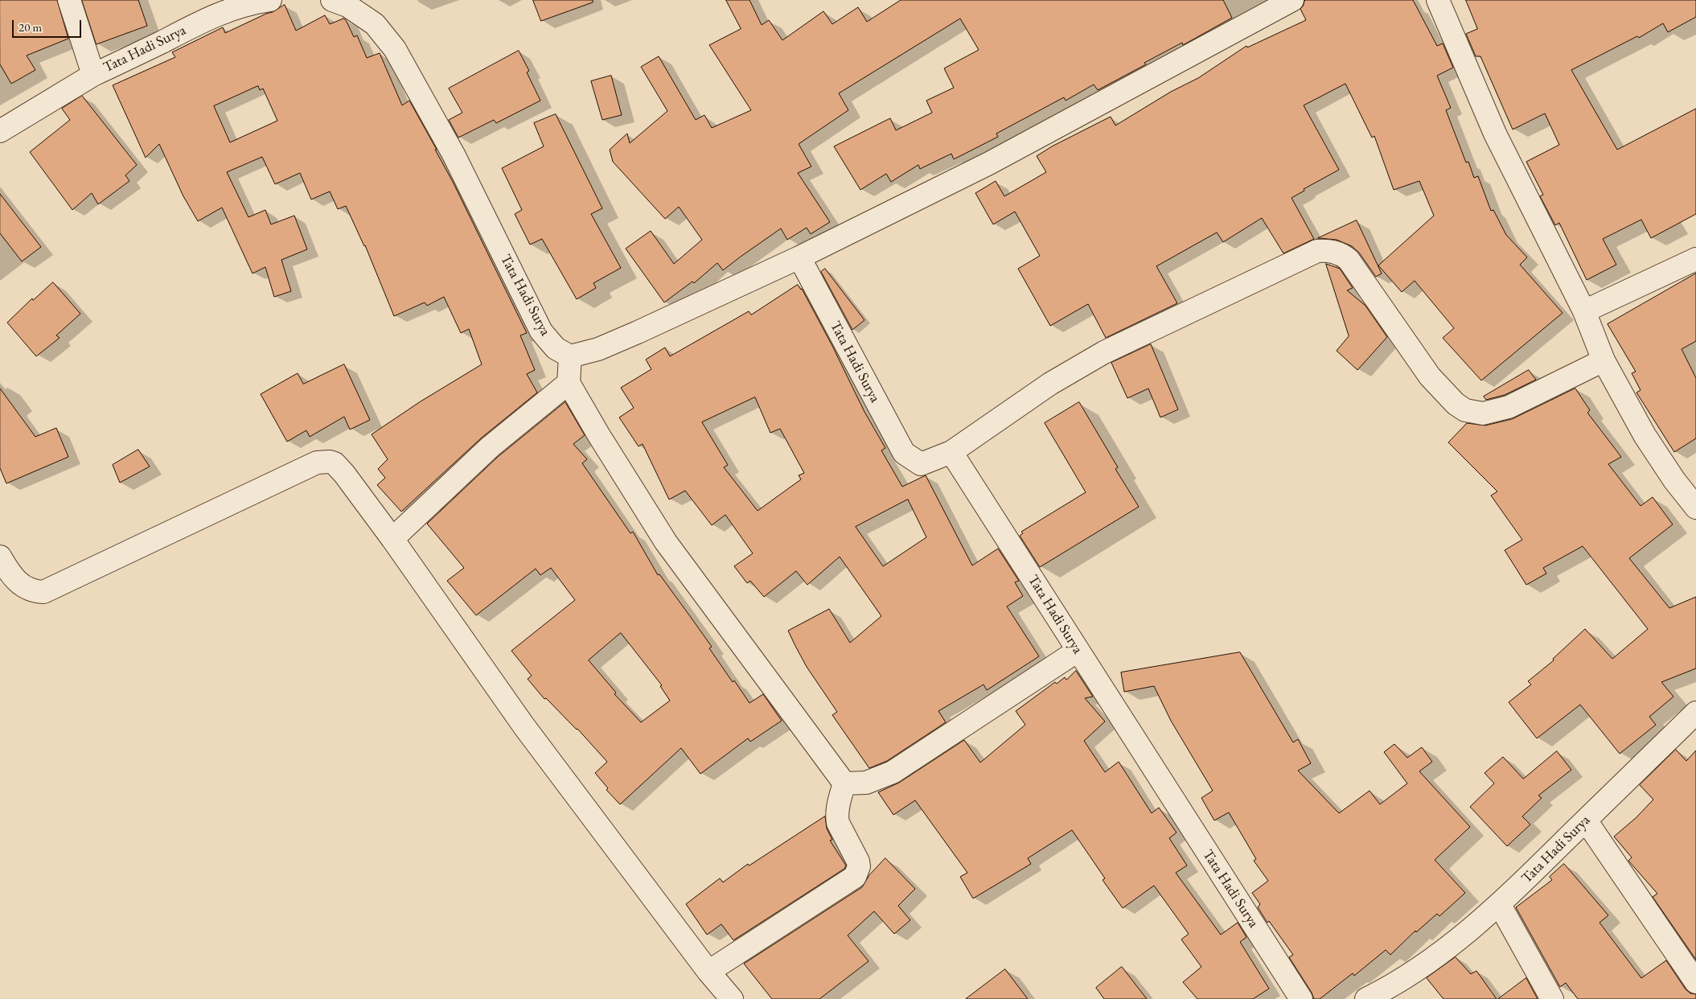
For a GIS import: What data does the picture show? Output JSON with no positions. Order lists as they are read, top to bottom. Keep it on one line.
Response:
{"streets":{"street":["Tata Hadi Surya"]},"scale_bar":"20 m"}
